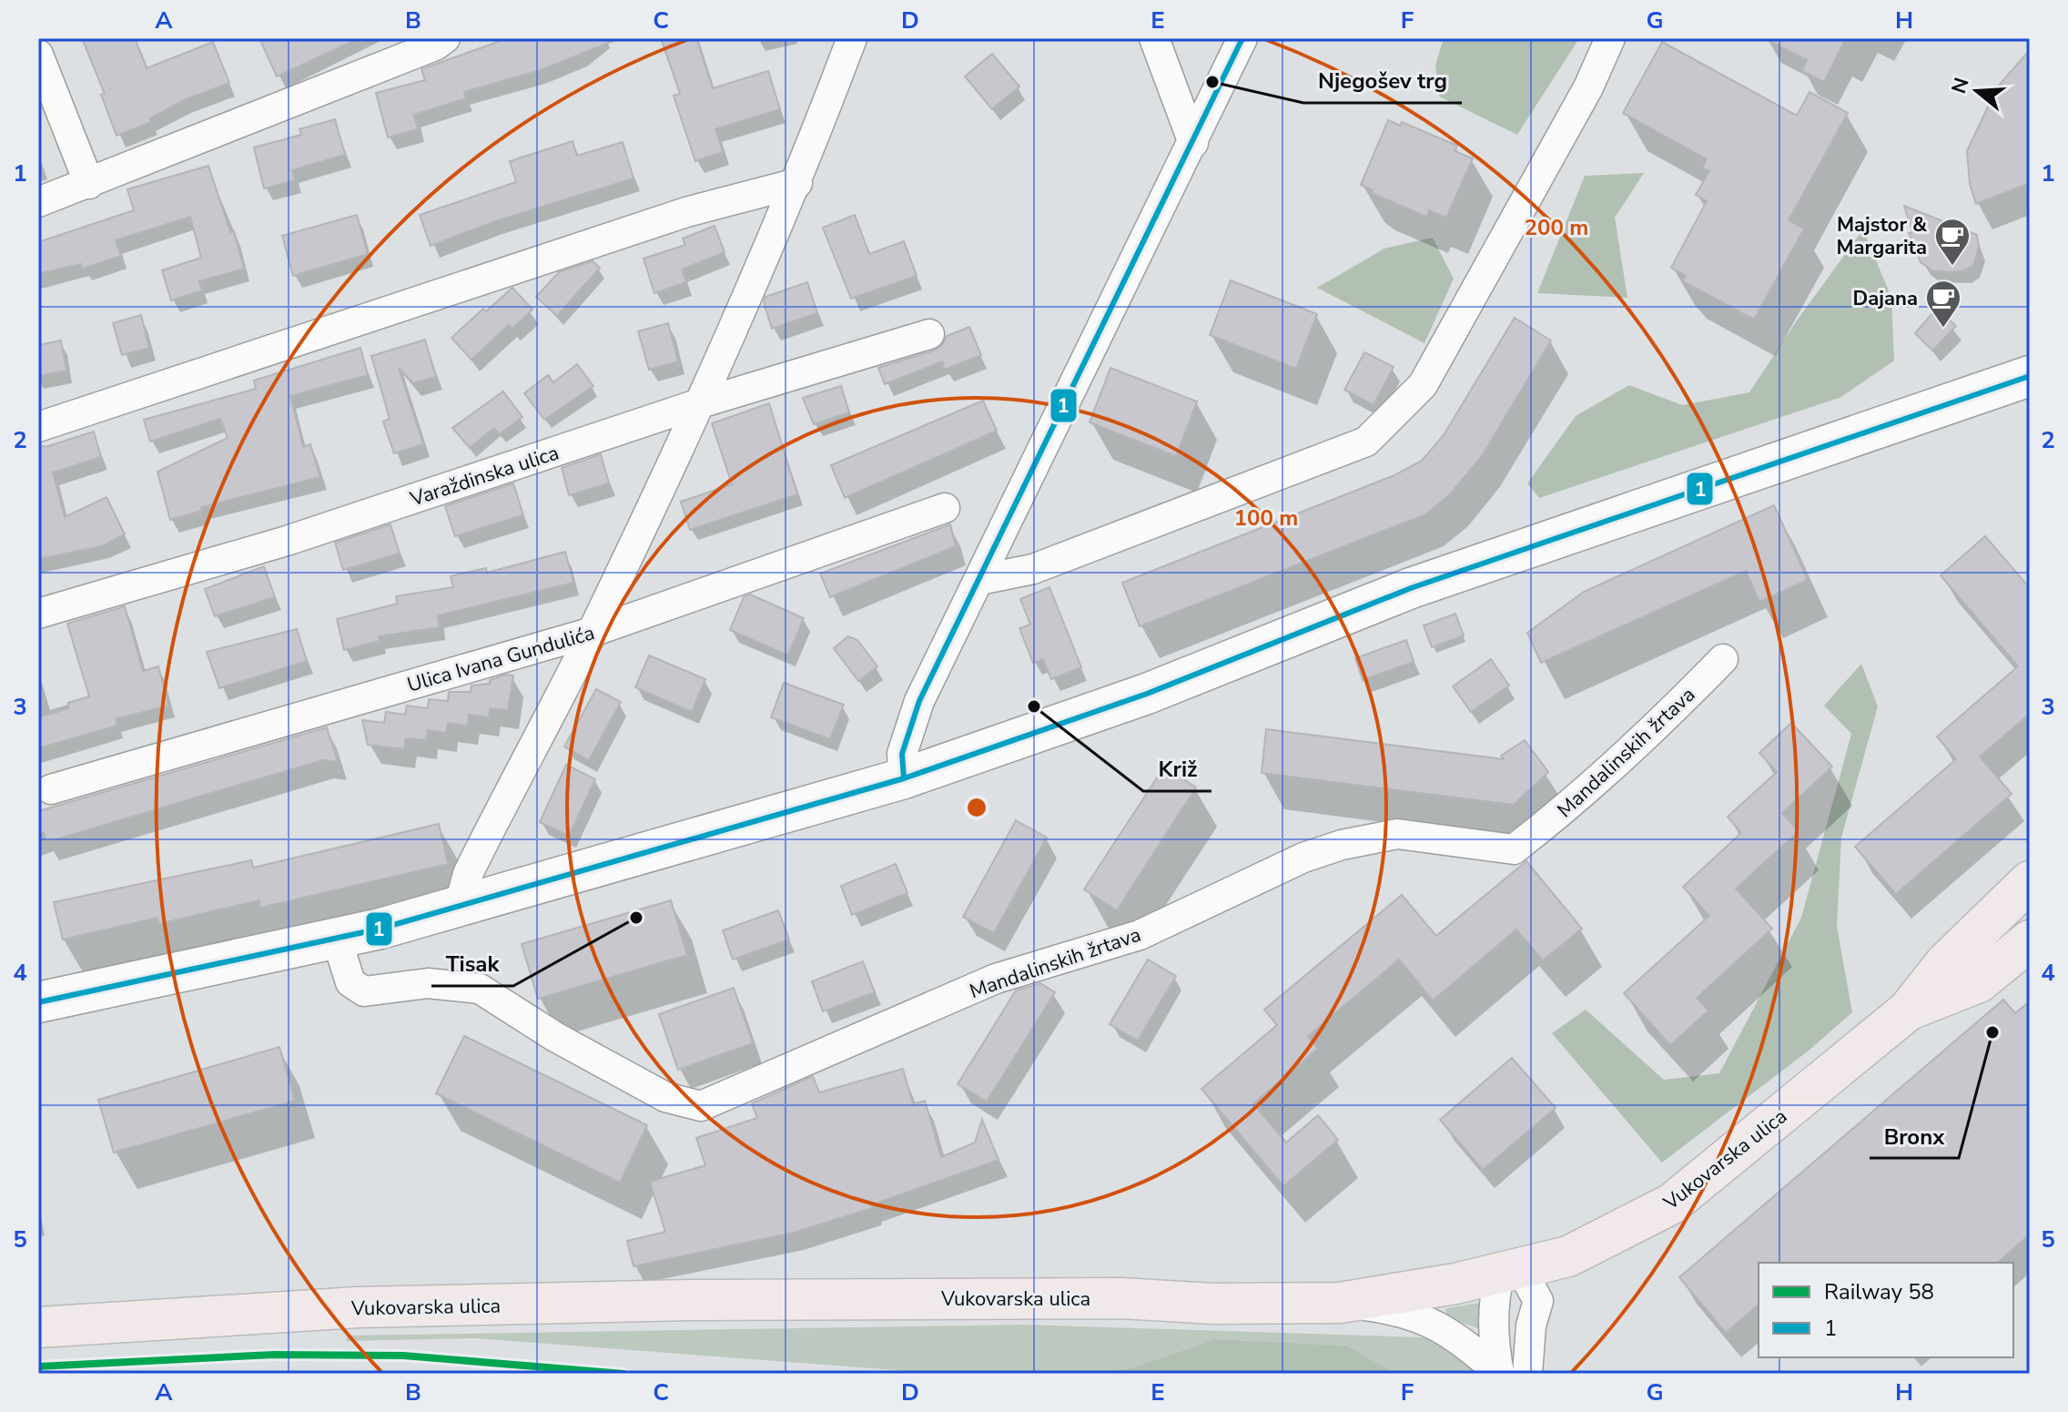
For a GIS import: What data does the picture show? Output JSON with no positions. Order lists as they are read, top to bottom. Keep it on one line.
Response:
{"streets":{"main road":["Vukovarska ulica"],"street":["Varaždinska ulica","Ulica Ivana Gundulića","Mandalinskih žrtava"]},"places":{"other":["Njegošev trg","Križ","Tisak","Bronx"],"cafe":["Majstor & Margarita","Dajana"]},"lines":["transit line 1","rail line 58"],"legend":["Railway 58","1"],"north":"left","grid":{"columns":["A","B","C","D","E","F","G","H"],"rows":["1","2","3","4","5"]},"rings":["200 m","100 m"]}
